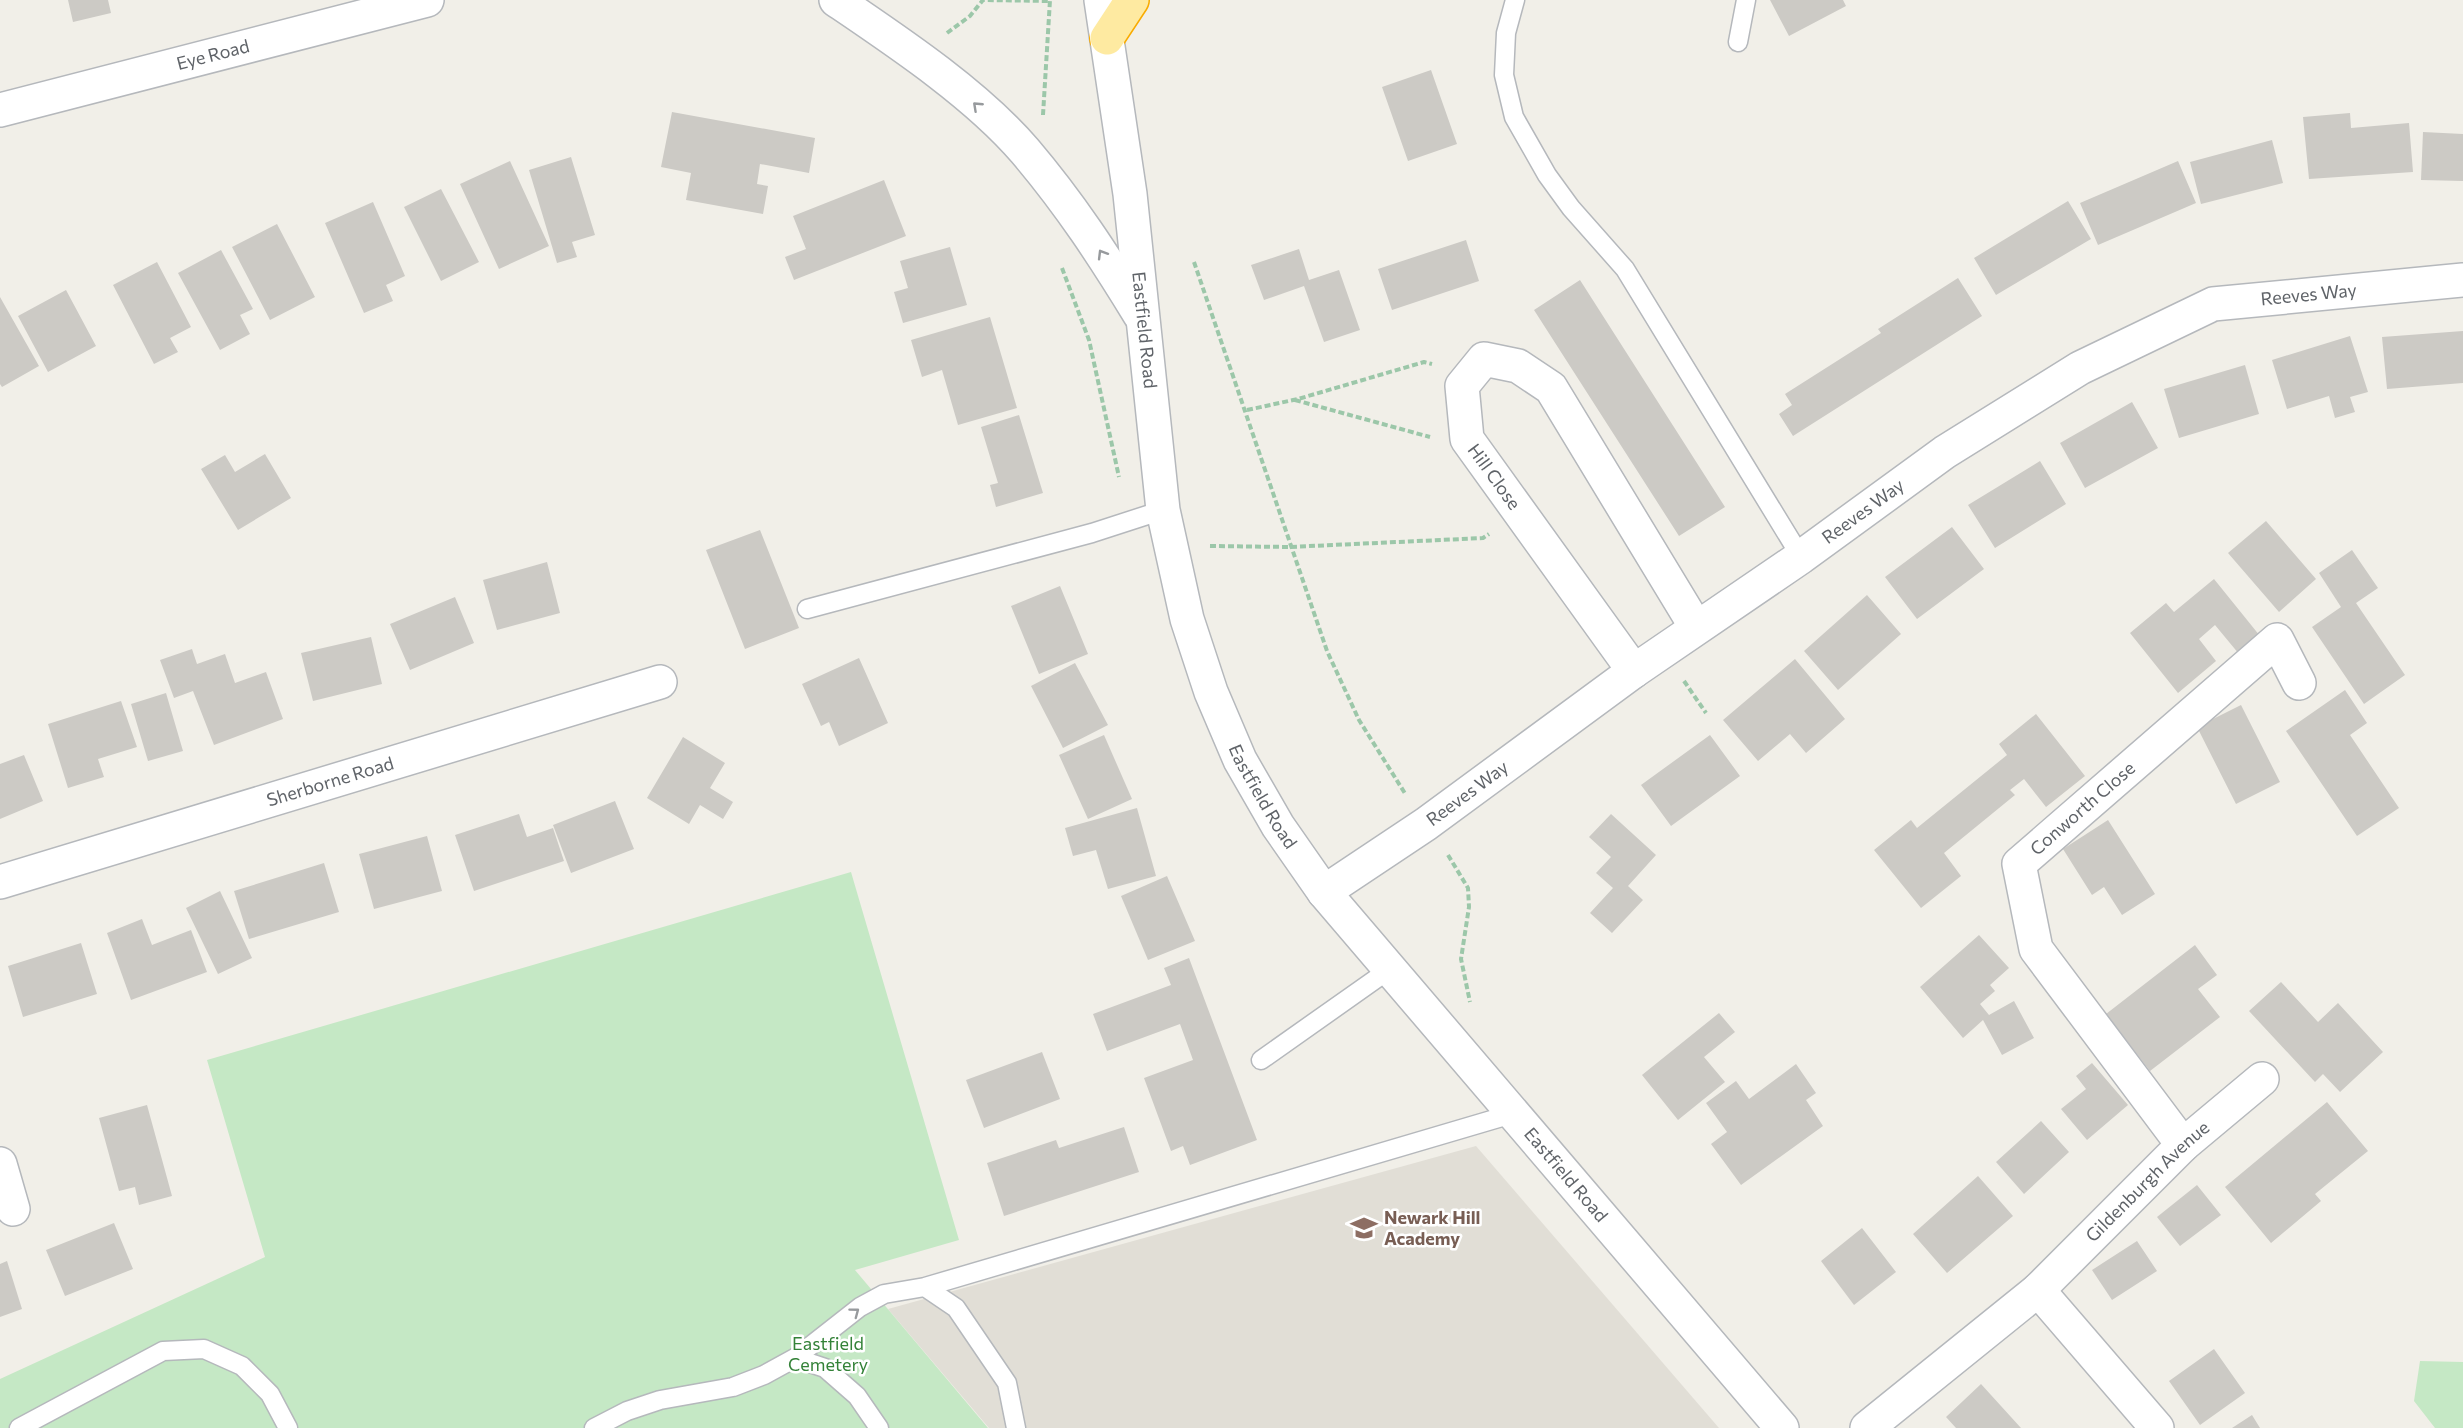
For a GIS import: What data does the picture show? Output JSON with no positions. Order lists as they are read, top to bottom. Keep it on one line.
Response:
{"streets":{"street":["Eye Road","Reeves Way","Eastfield Road","Hill Close","Sherborne Road","Conworth Close","Gildenburgh Avenue"]},"crossings":[["Reeves Way","Eastfield Road"],["Reeves Way","Hill Close"],["Conworth Close","Gildenburgh Avenue"]],"parks":["Eastfield Cemetery"],"places":{"school or university":["Newark Hill Academy"]}}
